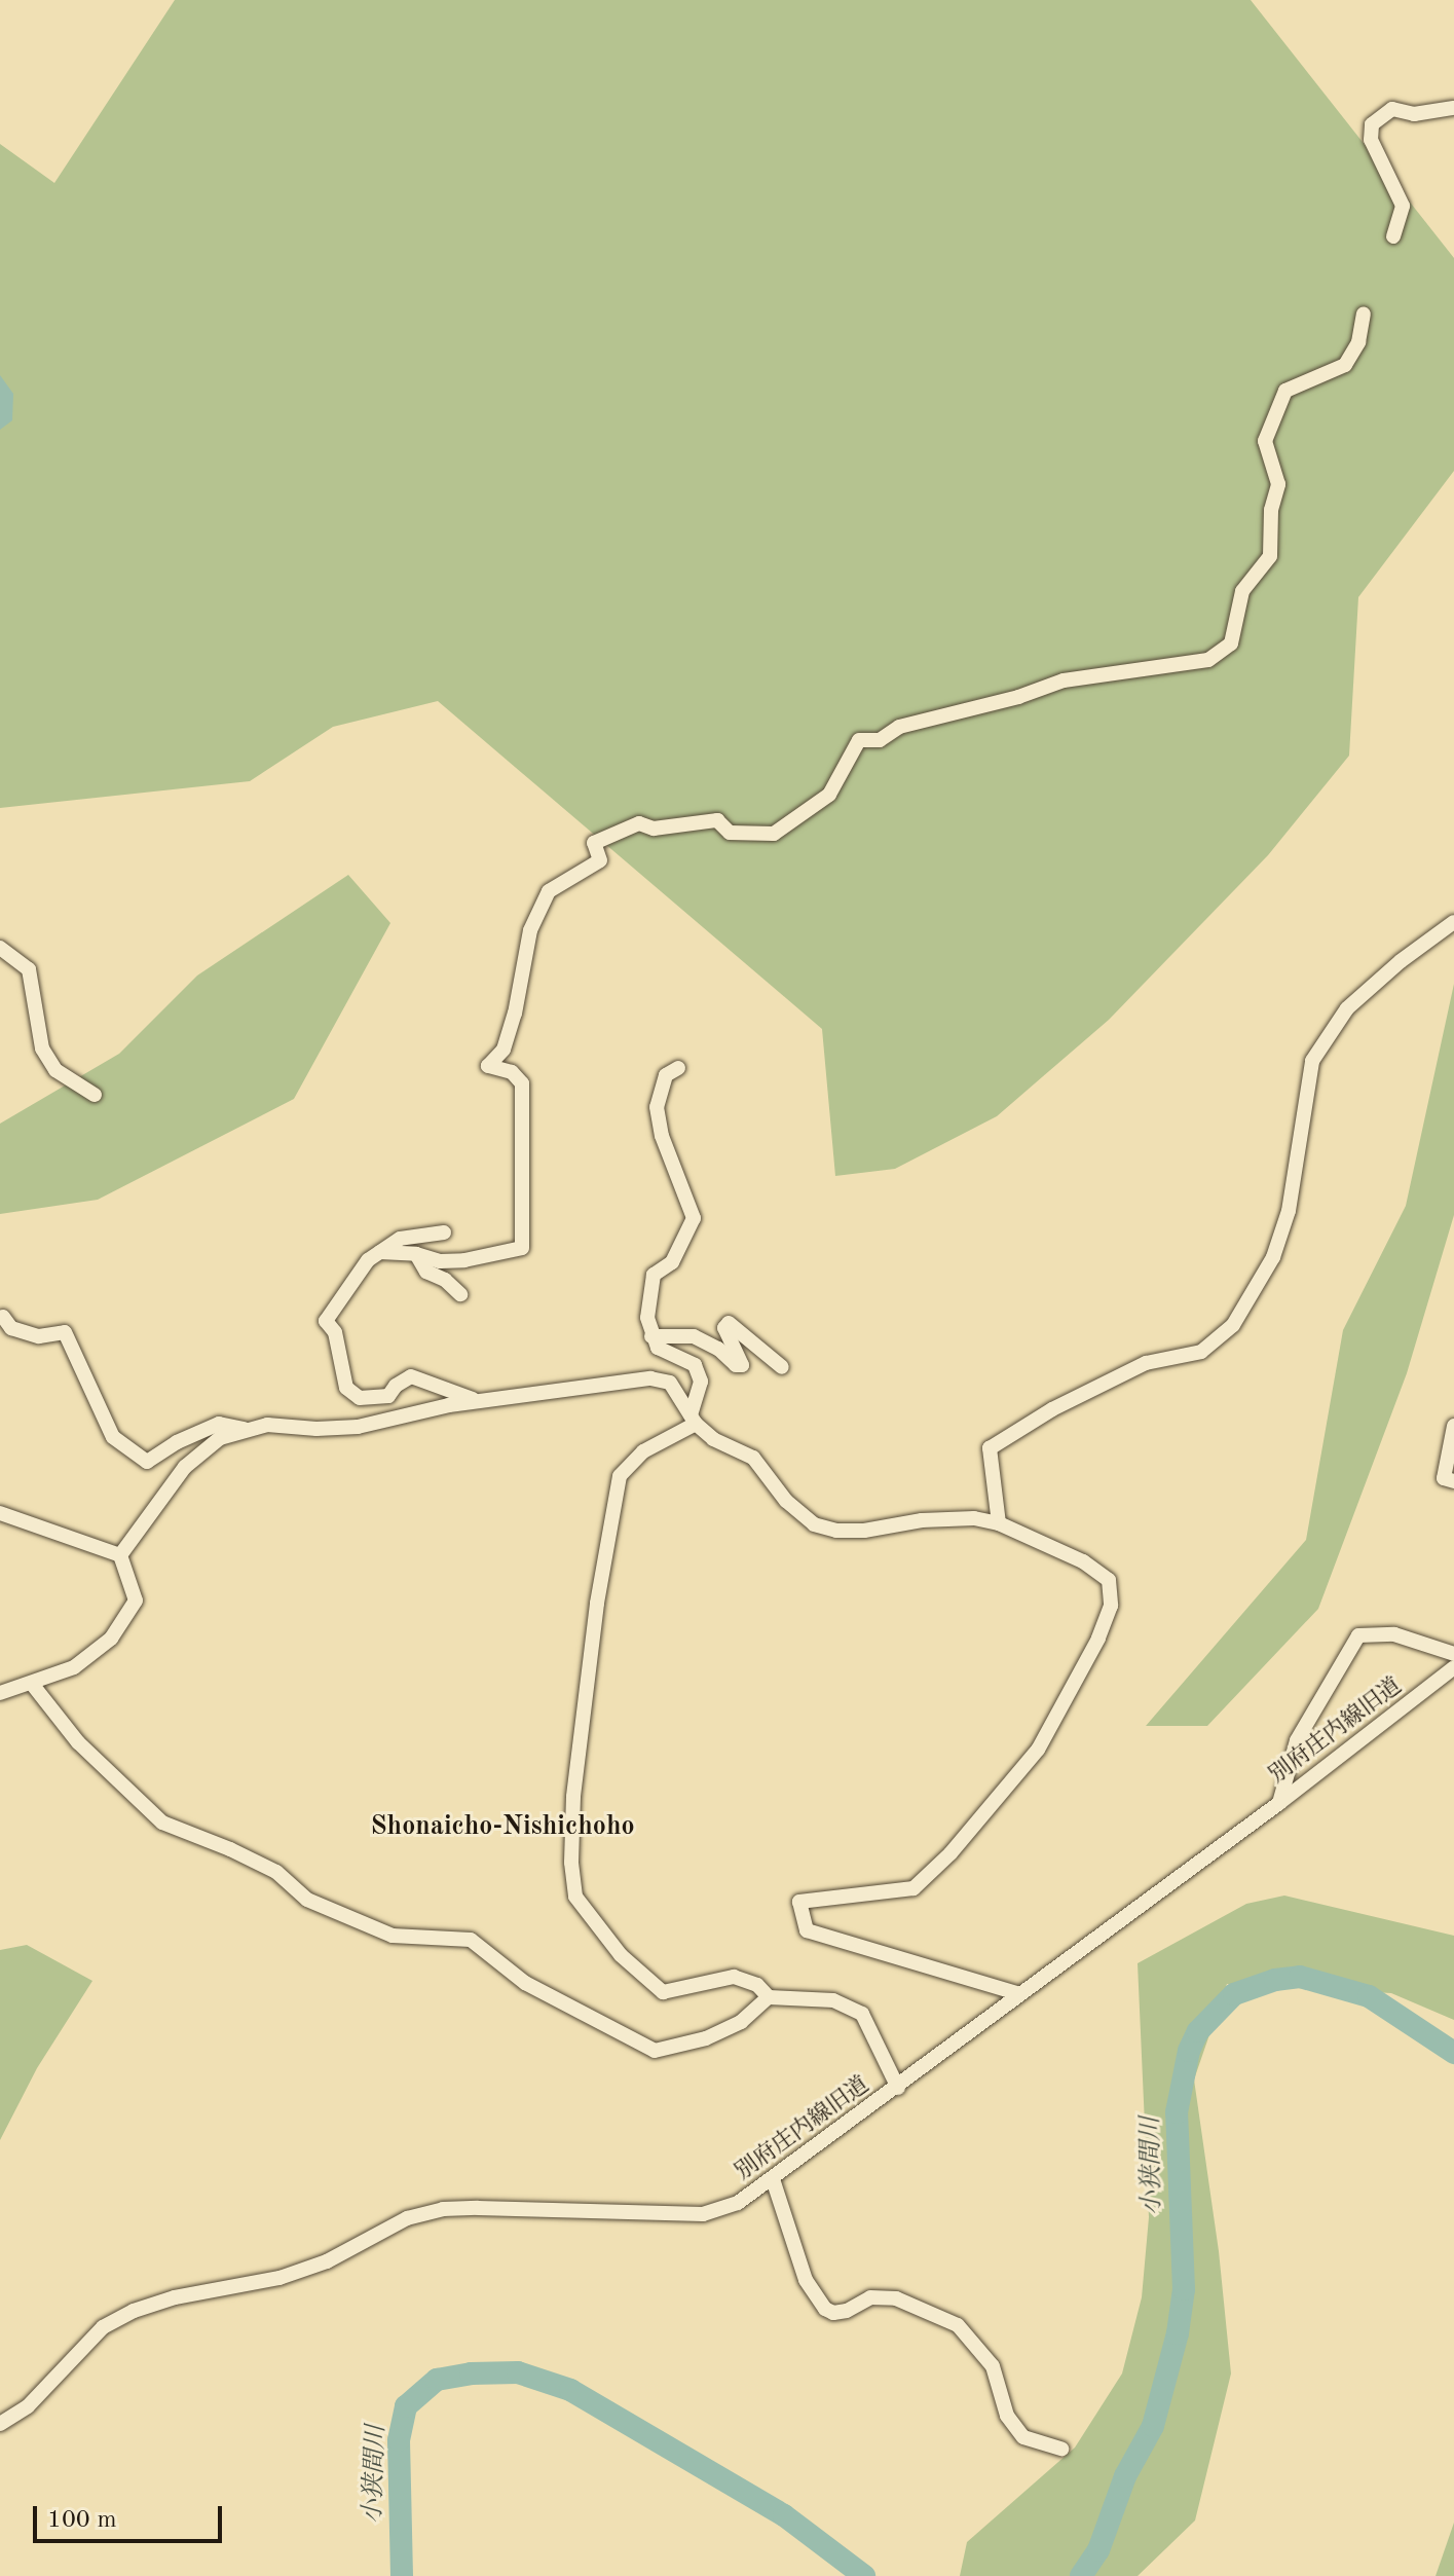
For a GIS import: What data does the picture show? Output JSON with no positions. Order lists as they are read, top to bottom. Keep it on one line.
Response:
{"streets":{"street":["別府庄内線旧道"]},"districts":["Shonaicho-Nishichoho"],"water":["小狭間川"],"scale_bar":"100 m"}
